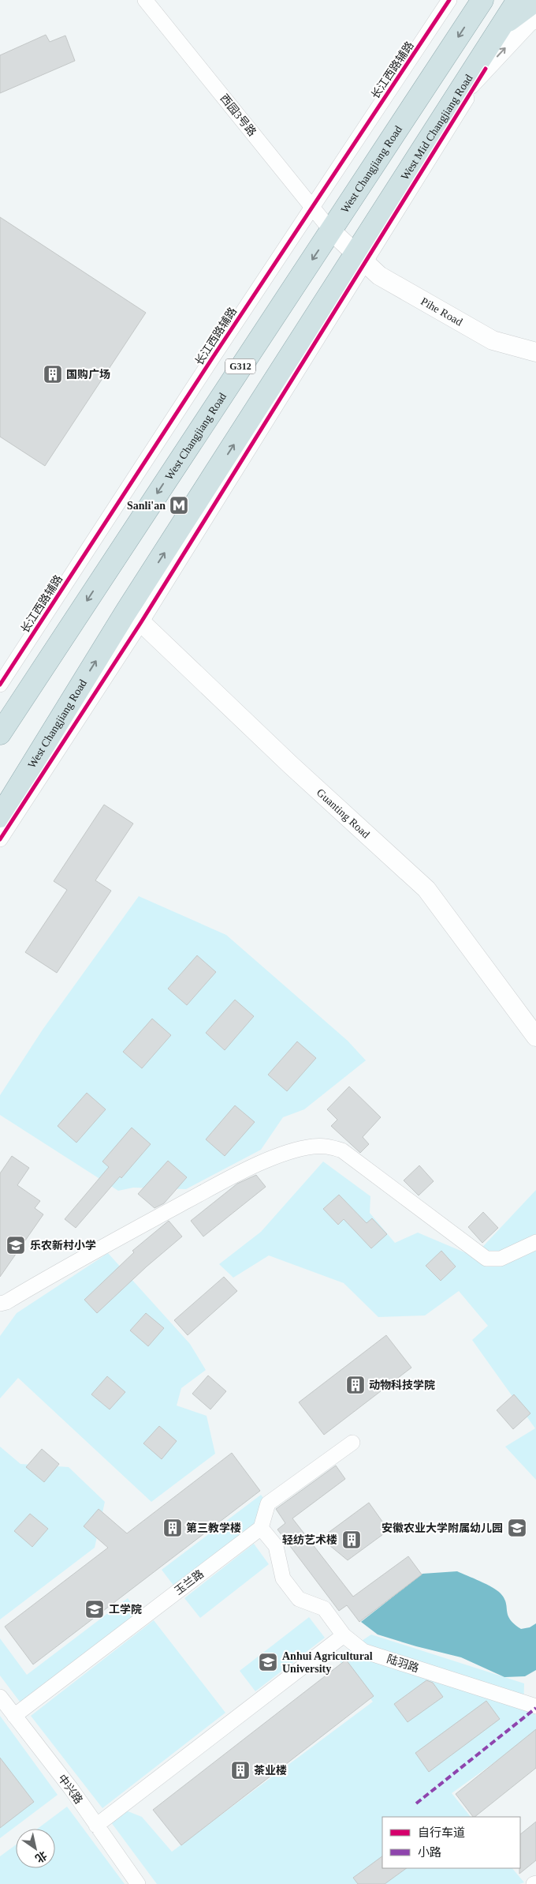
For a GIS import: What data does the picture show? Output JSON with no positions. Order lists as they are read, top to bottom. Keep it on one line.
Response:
{"streets":{"highway":["West Mid Changjiang Road","West Changjiang Road","G312"],"street":["长江西路辅路","西园3号路","Pihe Road","Guanting Road","玉兰路","陆羽路","中兴路"]},"crossings":[["长江西路辅路","西园3号路"],["西园3号路","West Changjiang Road"],["西园3号路","Pihe Road"],["West Mid Changjiang Road","West Changjiang Road"],["West Mid Changjiang Road","Pihe Road"],["West Changjiang Road","Pihe Road"],["West Changjiang Road","Guanting Road"],["玉兰路","陆羽路"],["玉兰路","中兴路"]],"places":{"building":["国购广场","动物科技学院","第三教学楼","轻纺艺术楼","茶业楼"],"metro station":["Sanli'an"],"school or university":["乐农新村小学","安徽农业大学附属幼儿园","工学院","Anhui Agricultural University"]},"legend":["自行车道","小路"],"north":"bottom right"}
